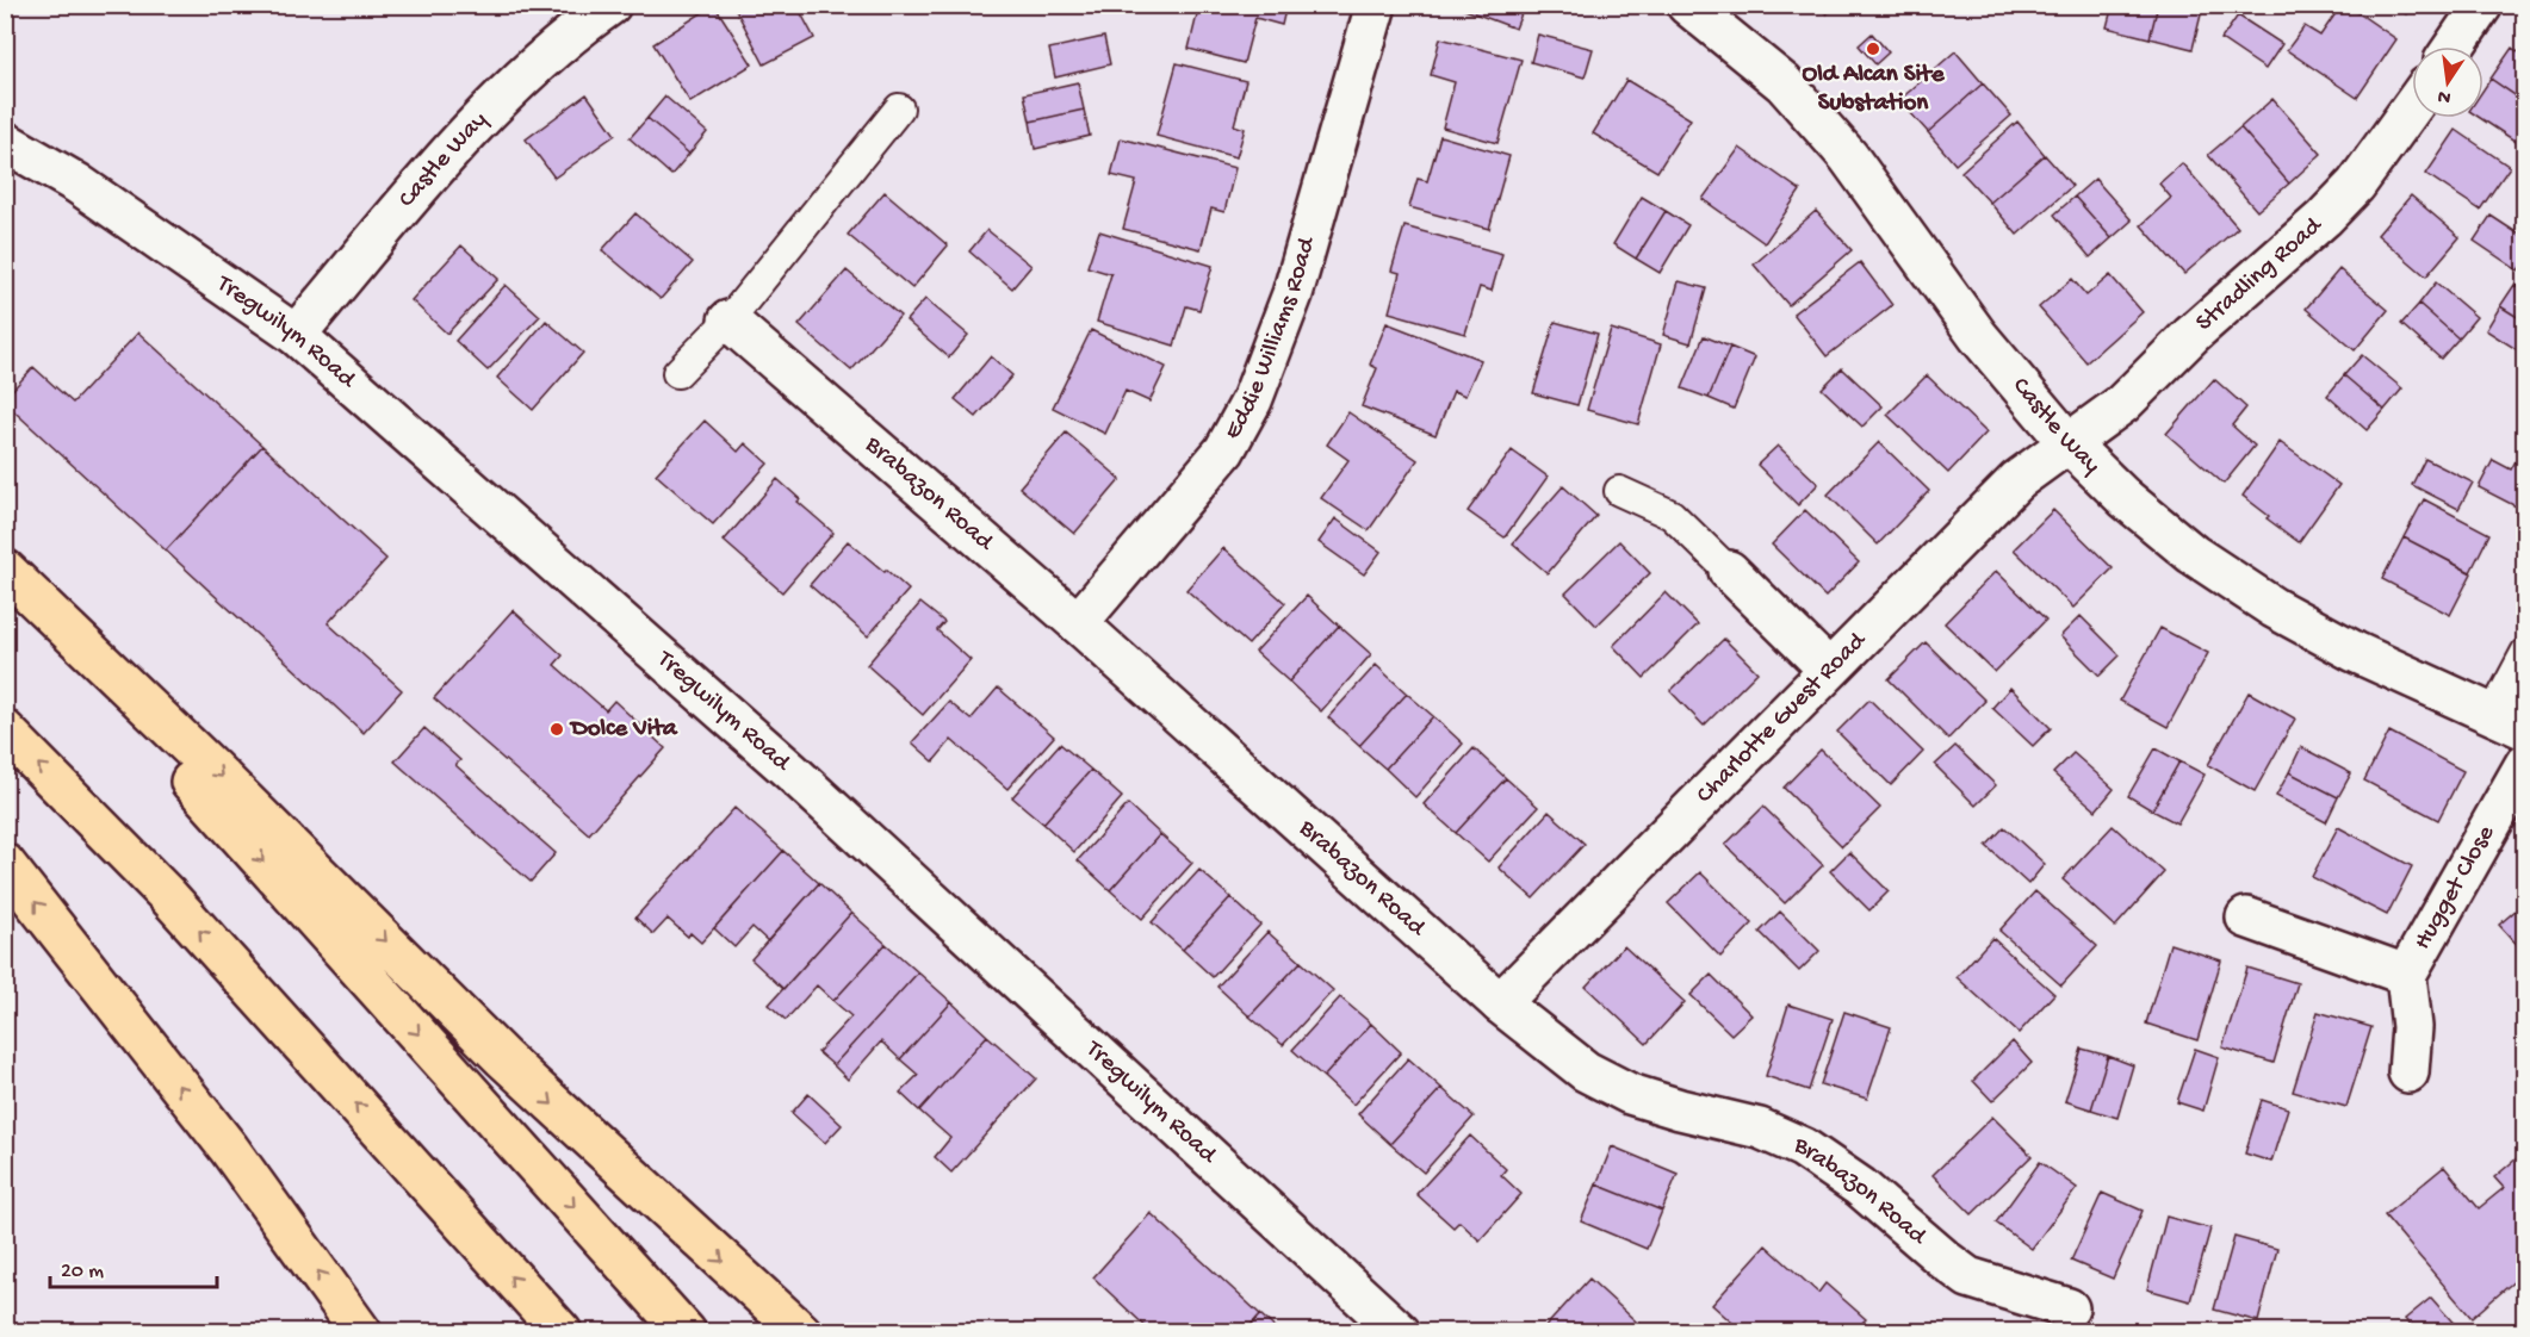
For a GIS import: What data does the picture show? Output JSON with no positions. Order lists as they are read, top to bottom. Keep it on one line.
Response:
{"streets":{"street":["Castle Way","Stradling Road","Tregwilym Road","Eddie Williams Road","Brabazon Road","Charlotte Guest Road","Hugget Close"]},"crossings":[["Castle Way","Stradling Road"],["Castle Way","Tregwilym Road"],["Castle Way","Charlotte Guest Road"],["Stradling Road","Charlotte Guest Road"],["Eddie Williams Road","Brabazon Road"],["Brabazon Road","Charlotte Guest Road"]],"places":["Old Alcan Site Substation","Dolce Vita"],"scale_bar":"20 m","north":"bottom"}
